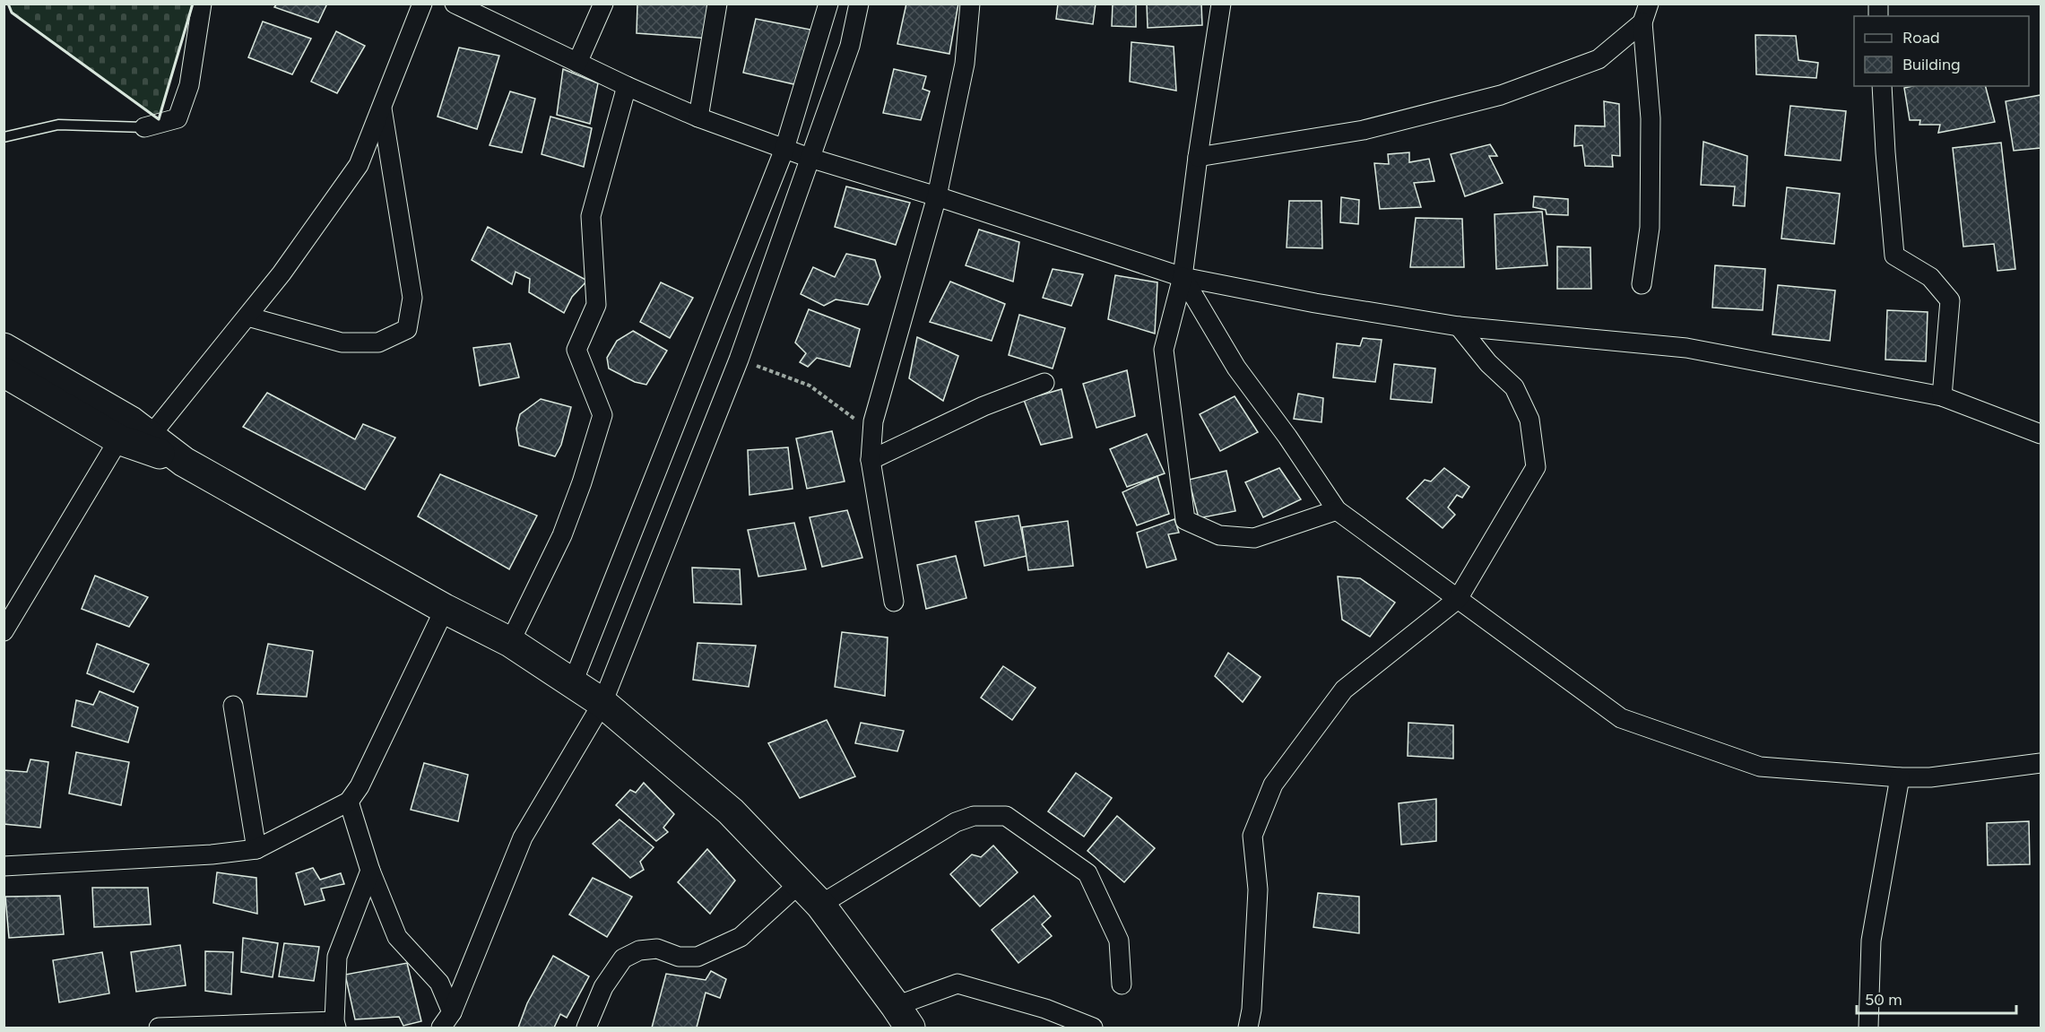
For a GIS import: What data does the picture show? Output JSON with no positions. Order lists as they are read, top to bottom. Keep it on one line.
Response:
{"legend":["Road","Building"],"scale_bar":"50 m"}
